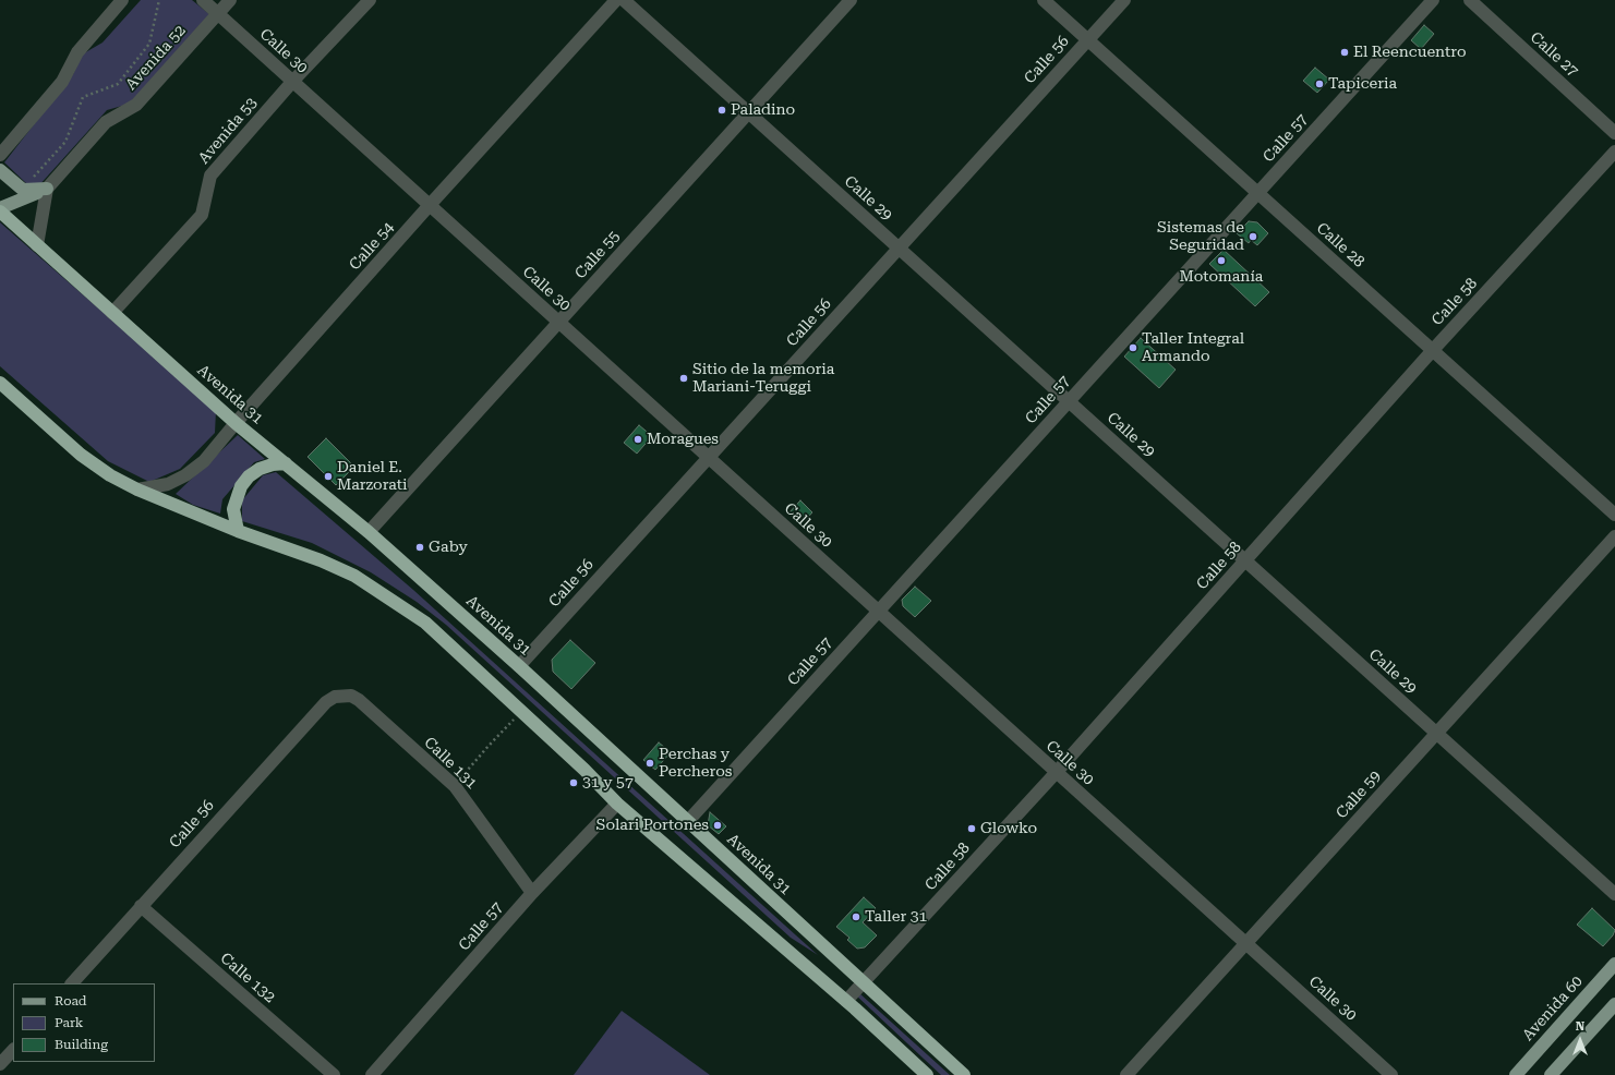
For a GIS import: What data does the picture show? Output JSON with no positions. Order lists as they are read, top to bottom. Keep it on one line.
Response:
{"streets":{"highway":["Avenida 31"],"main road":["Avenida 52","Avenida 60"],"street":["Calle 30","Calle 27","Calle 56","Avenida 53","Calle 57","Calle 29","Calle 28","Calle 54","Calle 55","Calle 58","Calle 131","Calle 59","Calle 132"]},"crossings":[["Calle 30","Avenida 52"],["Calle 30","Calle 56"],["Calle 30","Avenida 53"],["Calle 30","Calle 57"],["Calle 30","Calle 54"],["Calle 30","Calle 55"],["Calle 30","Calle 58"],["Calle 30","Calle 59"],["Calle 56","Calle 29"],["Calle 56","Calle 28"],["Calle 56","Avenida 31"],["Calle 56","Calle 131"],["Calle 56","Calle 132"],["Avenida 53","Avenida 31"],["Calle 57","Calle 29"],["Calle 57","Calle 28"],["Calle 57","Avenida 31"],["Calle 57","Calle 131"],["Calle 29","Calle 55"],["Calle 29","Calle 58"],["Calle 29","Calle 59"],["Calle 28","Calle 58"],["Calle 54","Avenida 31"],["Calle 55","Avenida 31"],["Calle 58","Avenida 31"]],"places":["El Reencuentro","Tapiceria","Paladino","Sistemas de Seguridad","Motomanía","Taller Integral Armando","Sitio de la memoria Mariani-Teruggi","Moragues","Daniel E. Marzorati","Gaby","Perchas y Percheros","31 y 57","Solari Portones","Glowko","Taller 31"],"legend":["Road","Park","Building"],"north":"top"}
